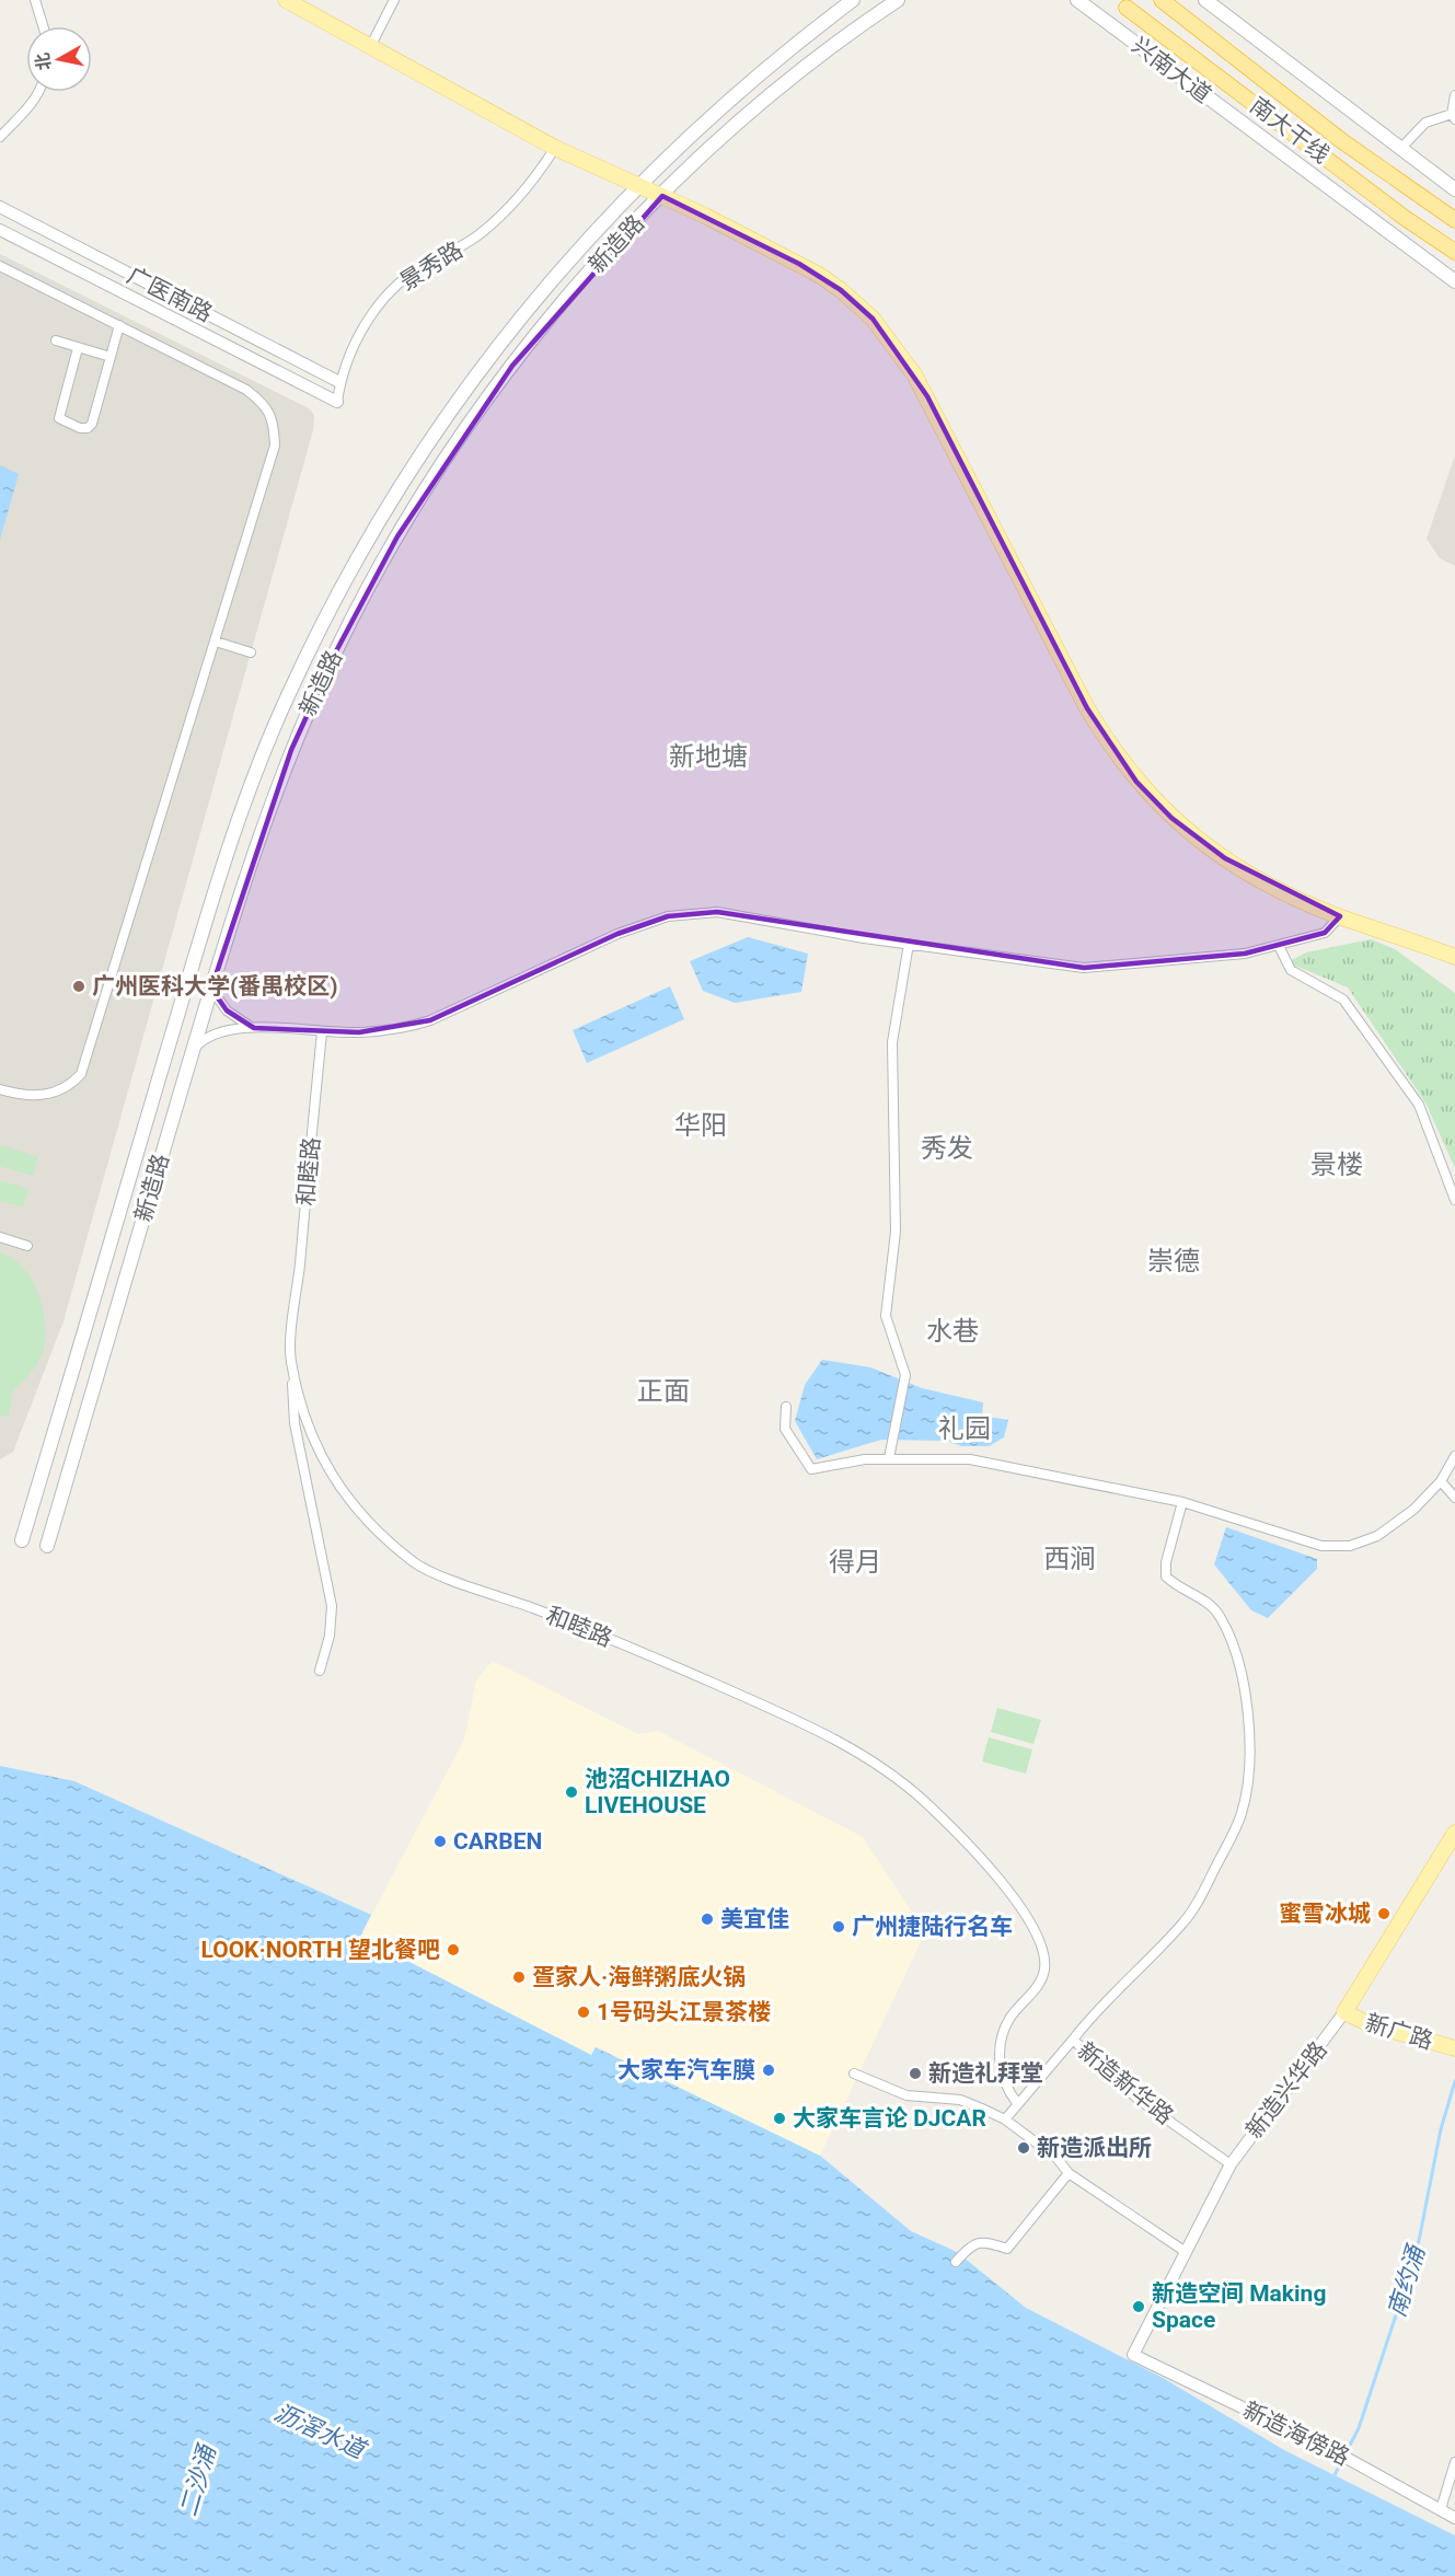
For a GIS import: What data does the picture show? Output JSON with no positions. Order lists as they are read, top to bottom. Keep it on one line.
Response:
{"streets":{"highway":["南大干线"],"main road":["兴南大道","新造路","新广路","新造兴华路"],"street":["景秀路","广医南路","和睦路","新造新华路","新造海傍路"]},"crossings":[["景秀路","广医南路"],["和睦路","新造新华路"],["新广路","新造兴华路"],["新造新华路","新造兴华路"],["新造兴华路","新造海傍路"]],"districts":["新地塘","华阳","秀发","景楼","崇德","水巷","正面","礼园","西涧","得月"],"water":["南约涌","沥滘水道","二沙涌"],"places":["广州医科大学(番禺校区)","池沼CHIZHAO LIVEHOUSE","CARBEN","蜜雪冰城","美宜佳","广州捷陆行名车","LOOK·NORTH 望北餐吧","疍家人·海鲜粥底火锅","1号码头江景茶楼","大家车汽车膜","新造礼拜堂","大家车言论 DJCAR","新造派出所","新造空间 Making Space"],"north":"left"}
